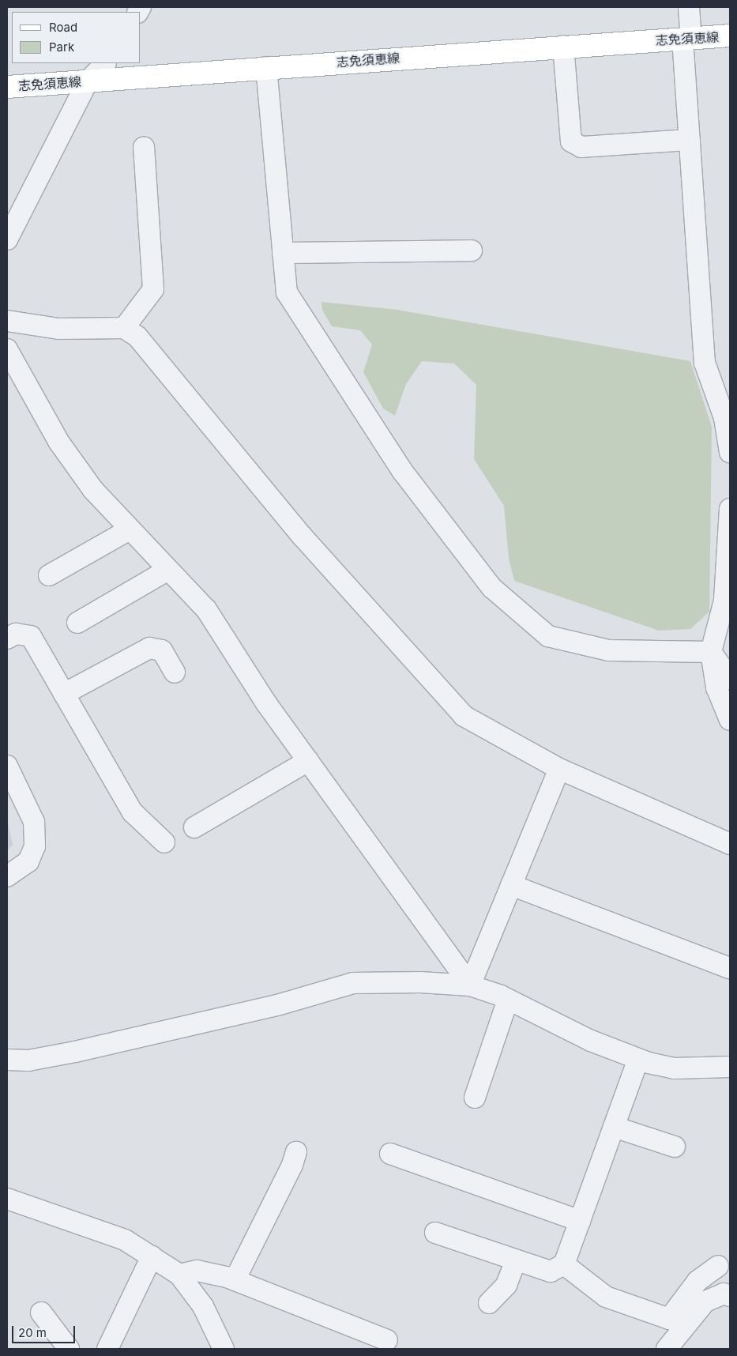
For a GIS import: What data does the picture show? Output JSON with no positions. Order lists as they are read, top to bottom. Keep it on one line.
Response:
{"streets":{"main road":["志免須恵線"]},"legend":["Road","Park"],"scale_bar":"20 m"}
